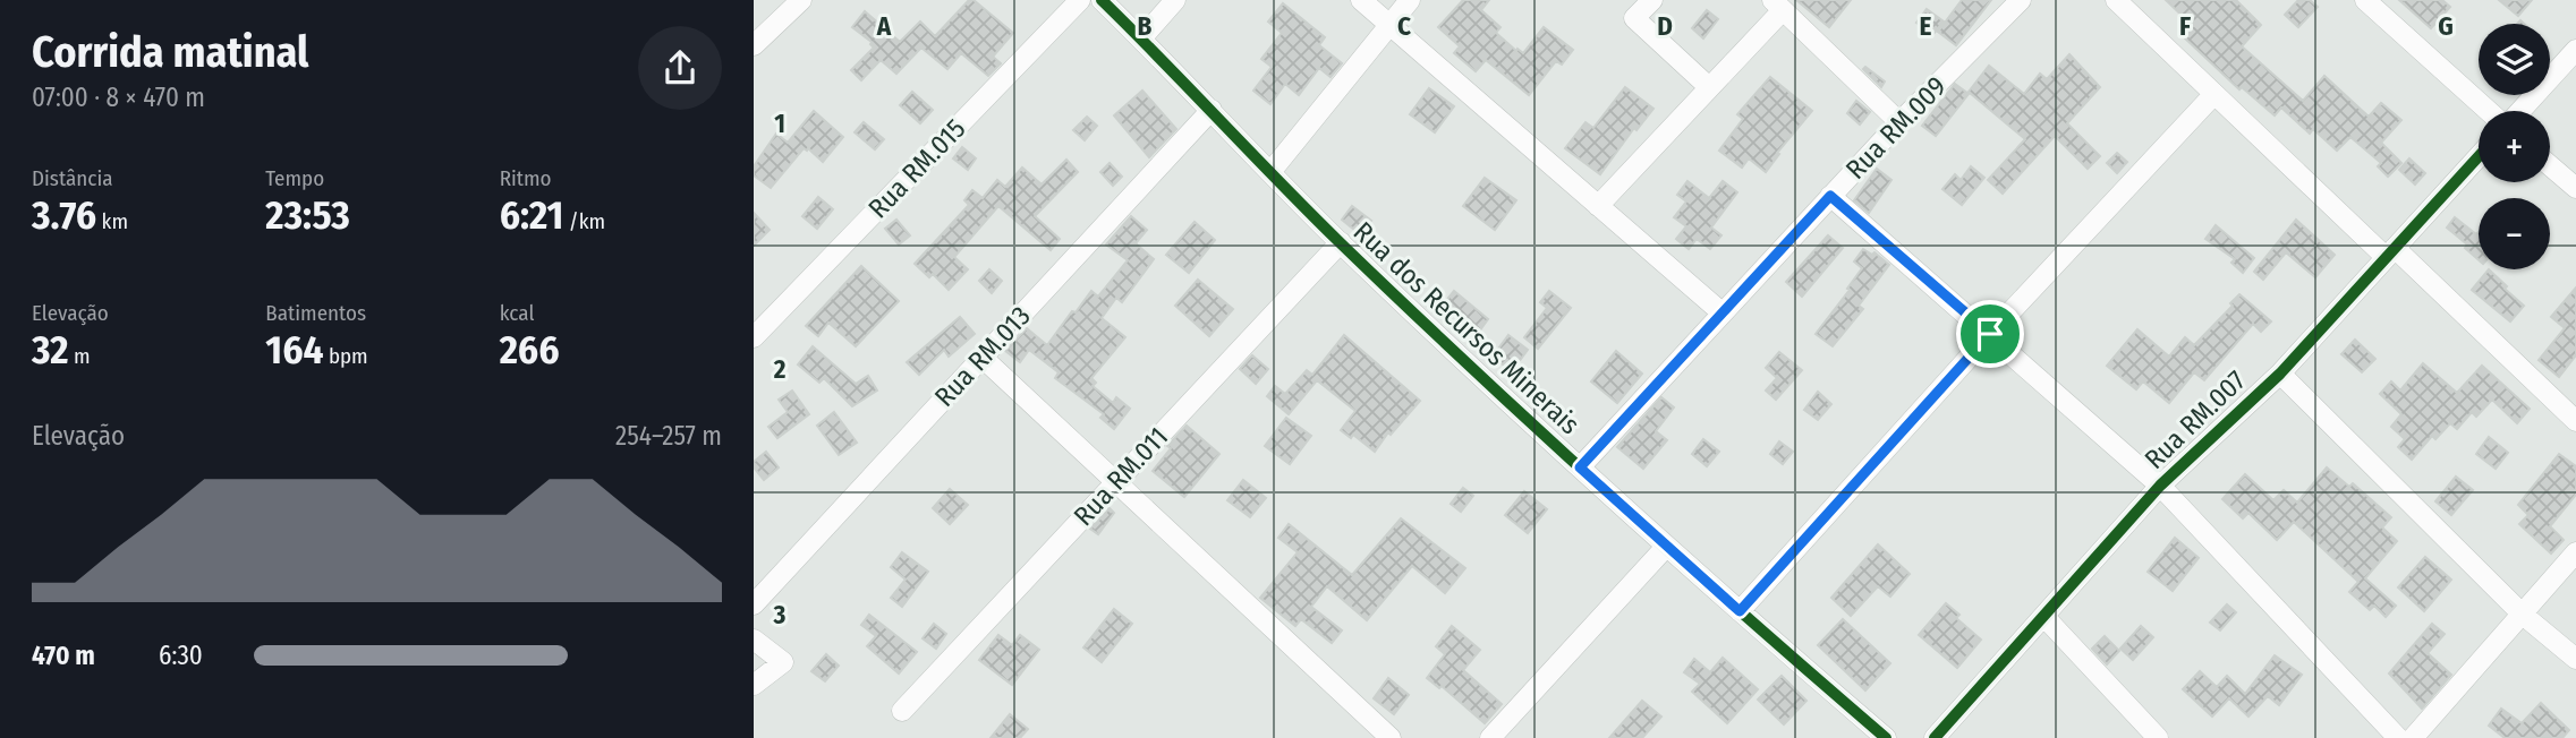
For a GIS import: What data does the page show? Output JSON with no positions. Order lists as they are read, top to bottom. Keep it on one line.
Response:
{"streets":{"street":["Rua RM.009","Rua RM.015","Rua dos Recursos Minerais","Rua RM.013","Rua RM.007","Rua RM.011"]},"crossings":[["Rua RM.009","Rua dos Recursos Minerais"],["Rua dos Recursos Minerais","Rua RM.013"],["Rua dos Recursos Minerais","Rua RM.011"]],"page":{"heading":["Corrida matinal","07:00 · 8 × 470 m"],"map_buttons":["+","−"],"stats":[["Distância","3.76 km"],["Tempo","23:53"],["Ritmo","6:21 /km"],["Elevação","32 m"],["Batimentos","164 bpm"],["kcal","266"]],"chart":["Elevação","254–257 m"],"list":[{"name":"470 m","note":"6:30"}]},"grid":{"columns":["A","B","C","D","E","F","G"],"rows":["1","2","3"]}}
